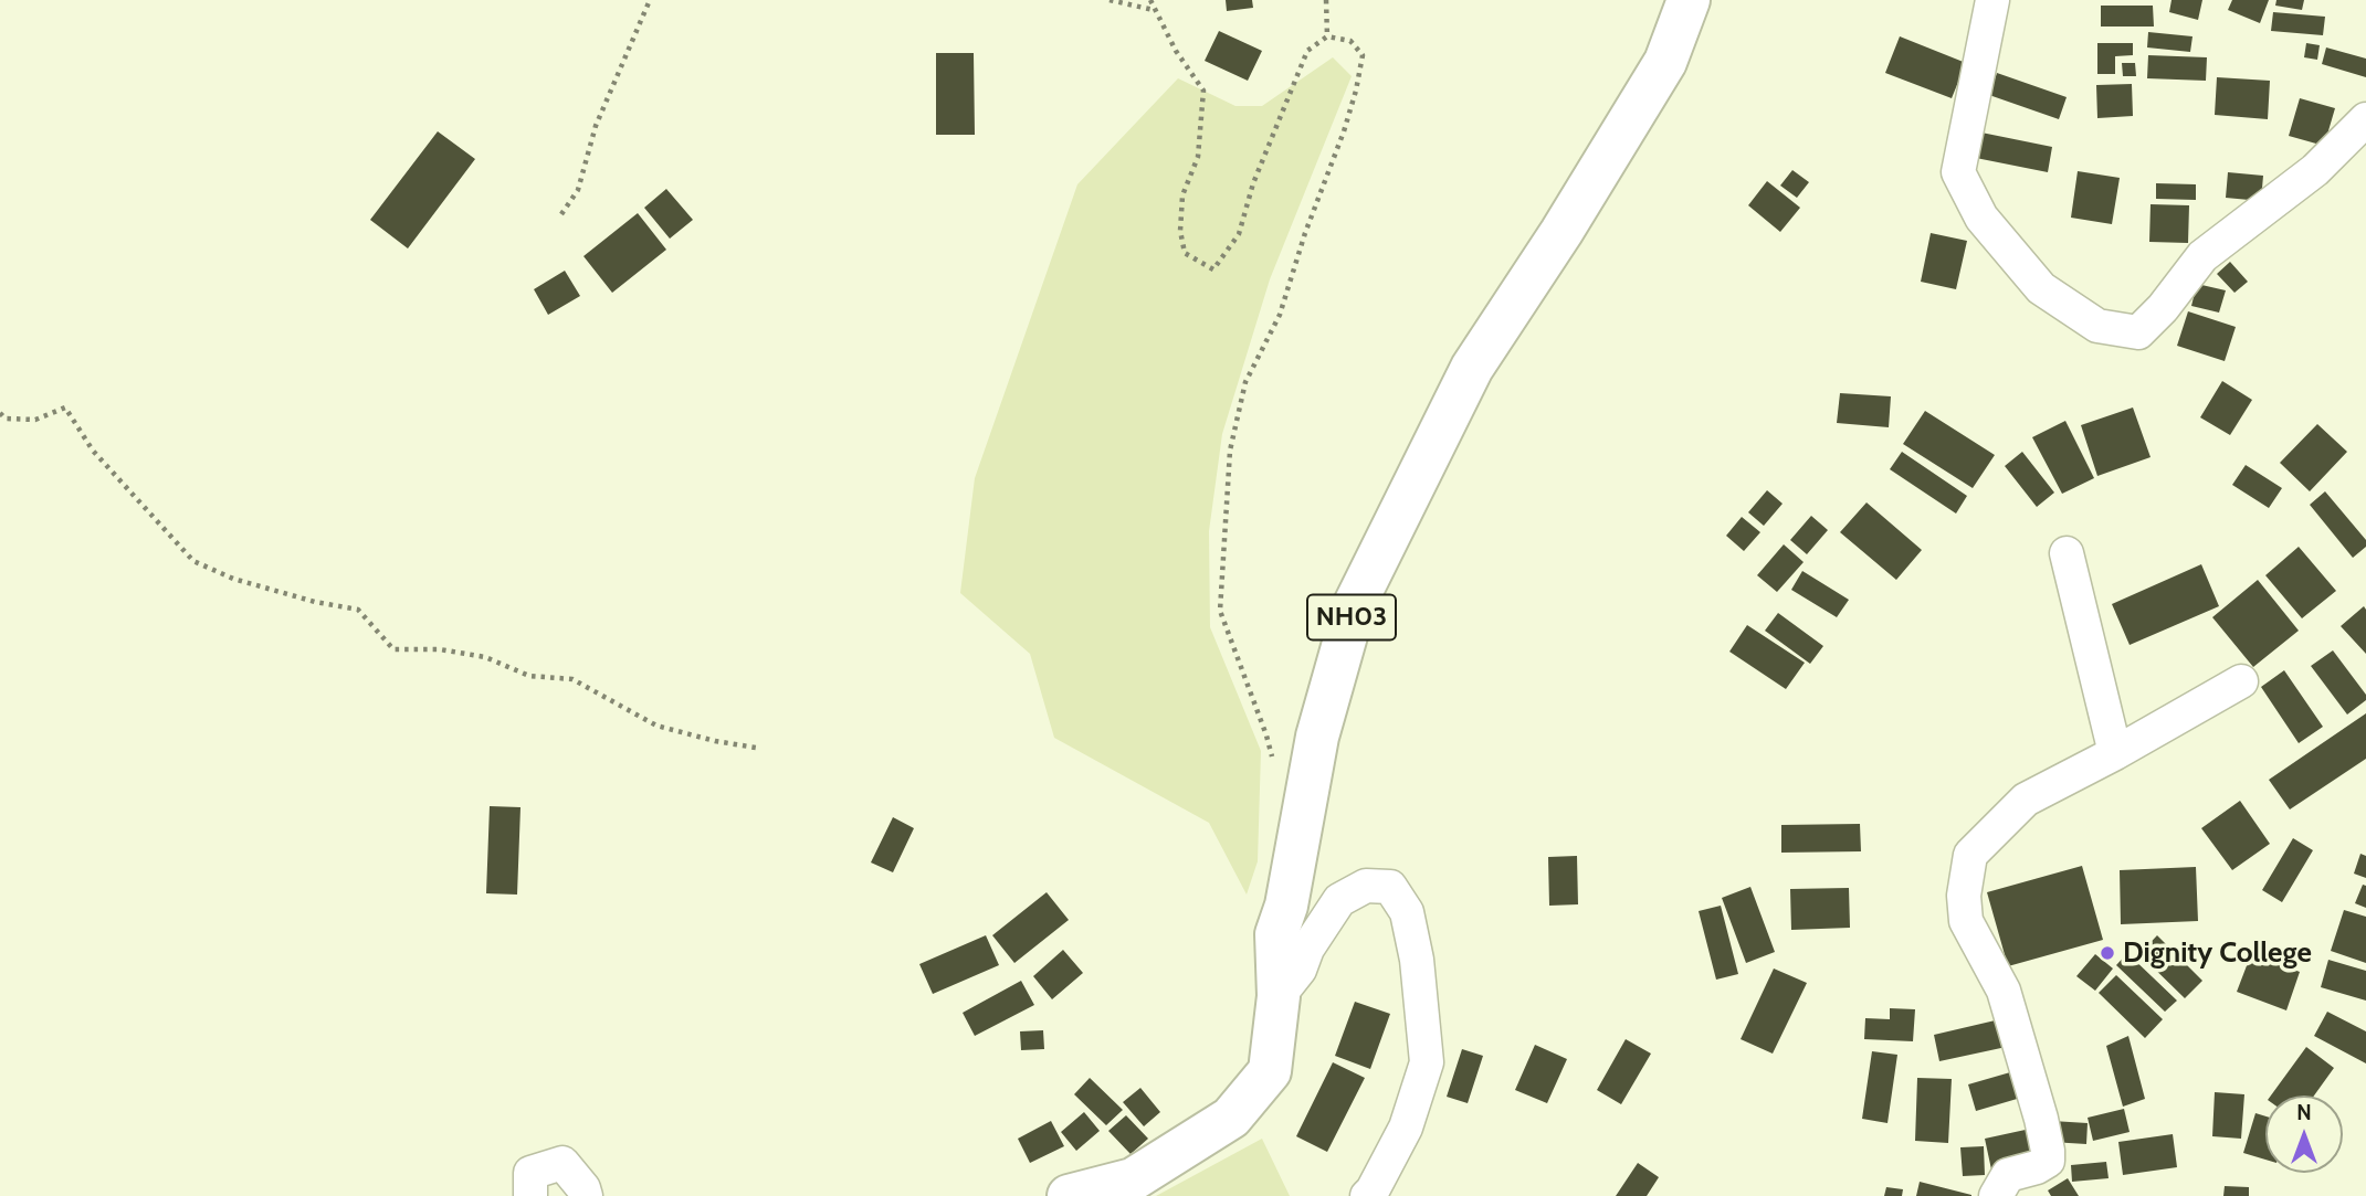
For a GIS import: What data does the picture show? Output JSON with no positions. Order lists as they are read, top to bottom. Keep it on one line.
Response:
{"streets":{"main road":["NH03"]},"places":["Dignity College"],"north":"top"}
